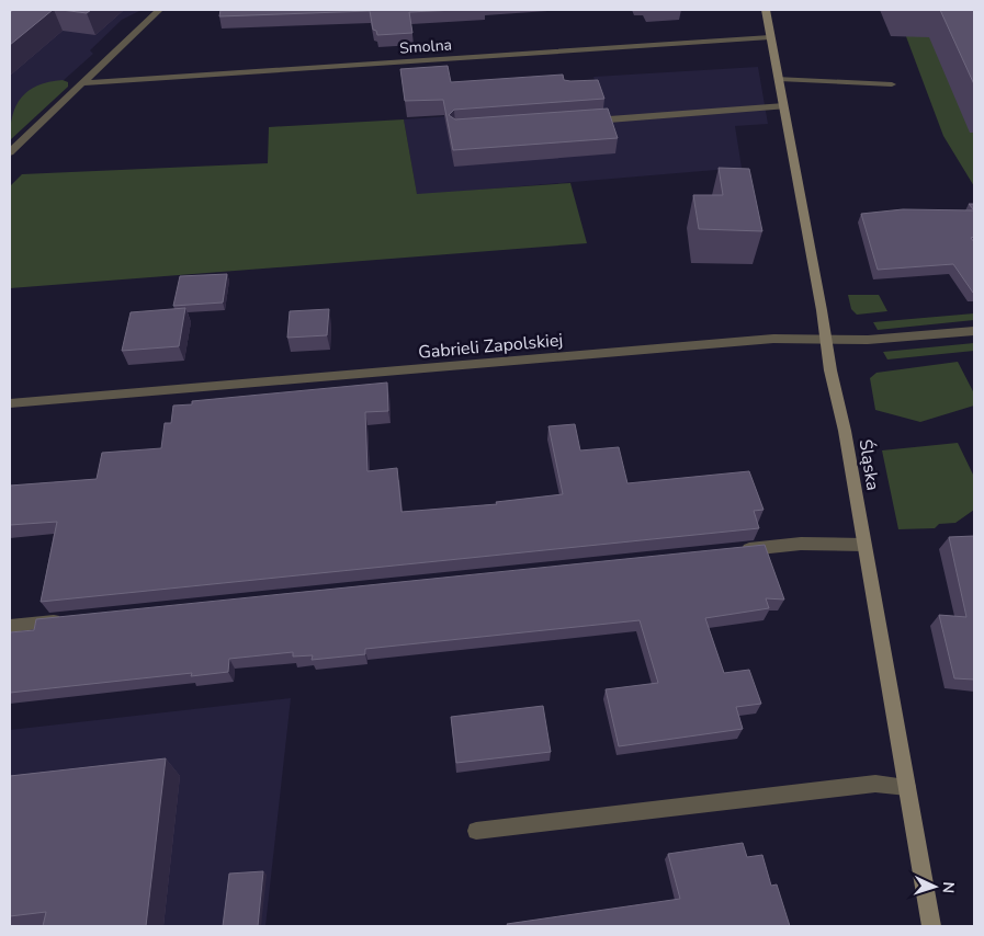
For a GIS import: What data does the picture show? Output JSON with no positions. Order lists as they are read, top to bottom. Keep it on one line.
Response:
{"streets":{"street":["Smolna","Gabrieli Zapolskiej","Śląska"]},"crossings":[["Smolna","Śląska"],["Gabrieli Zapolskiej","Śląska"]],"north":"right"}
